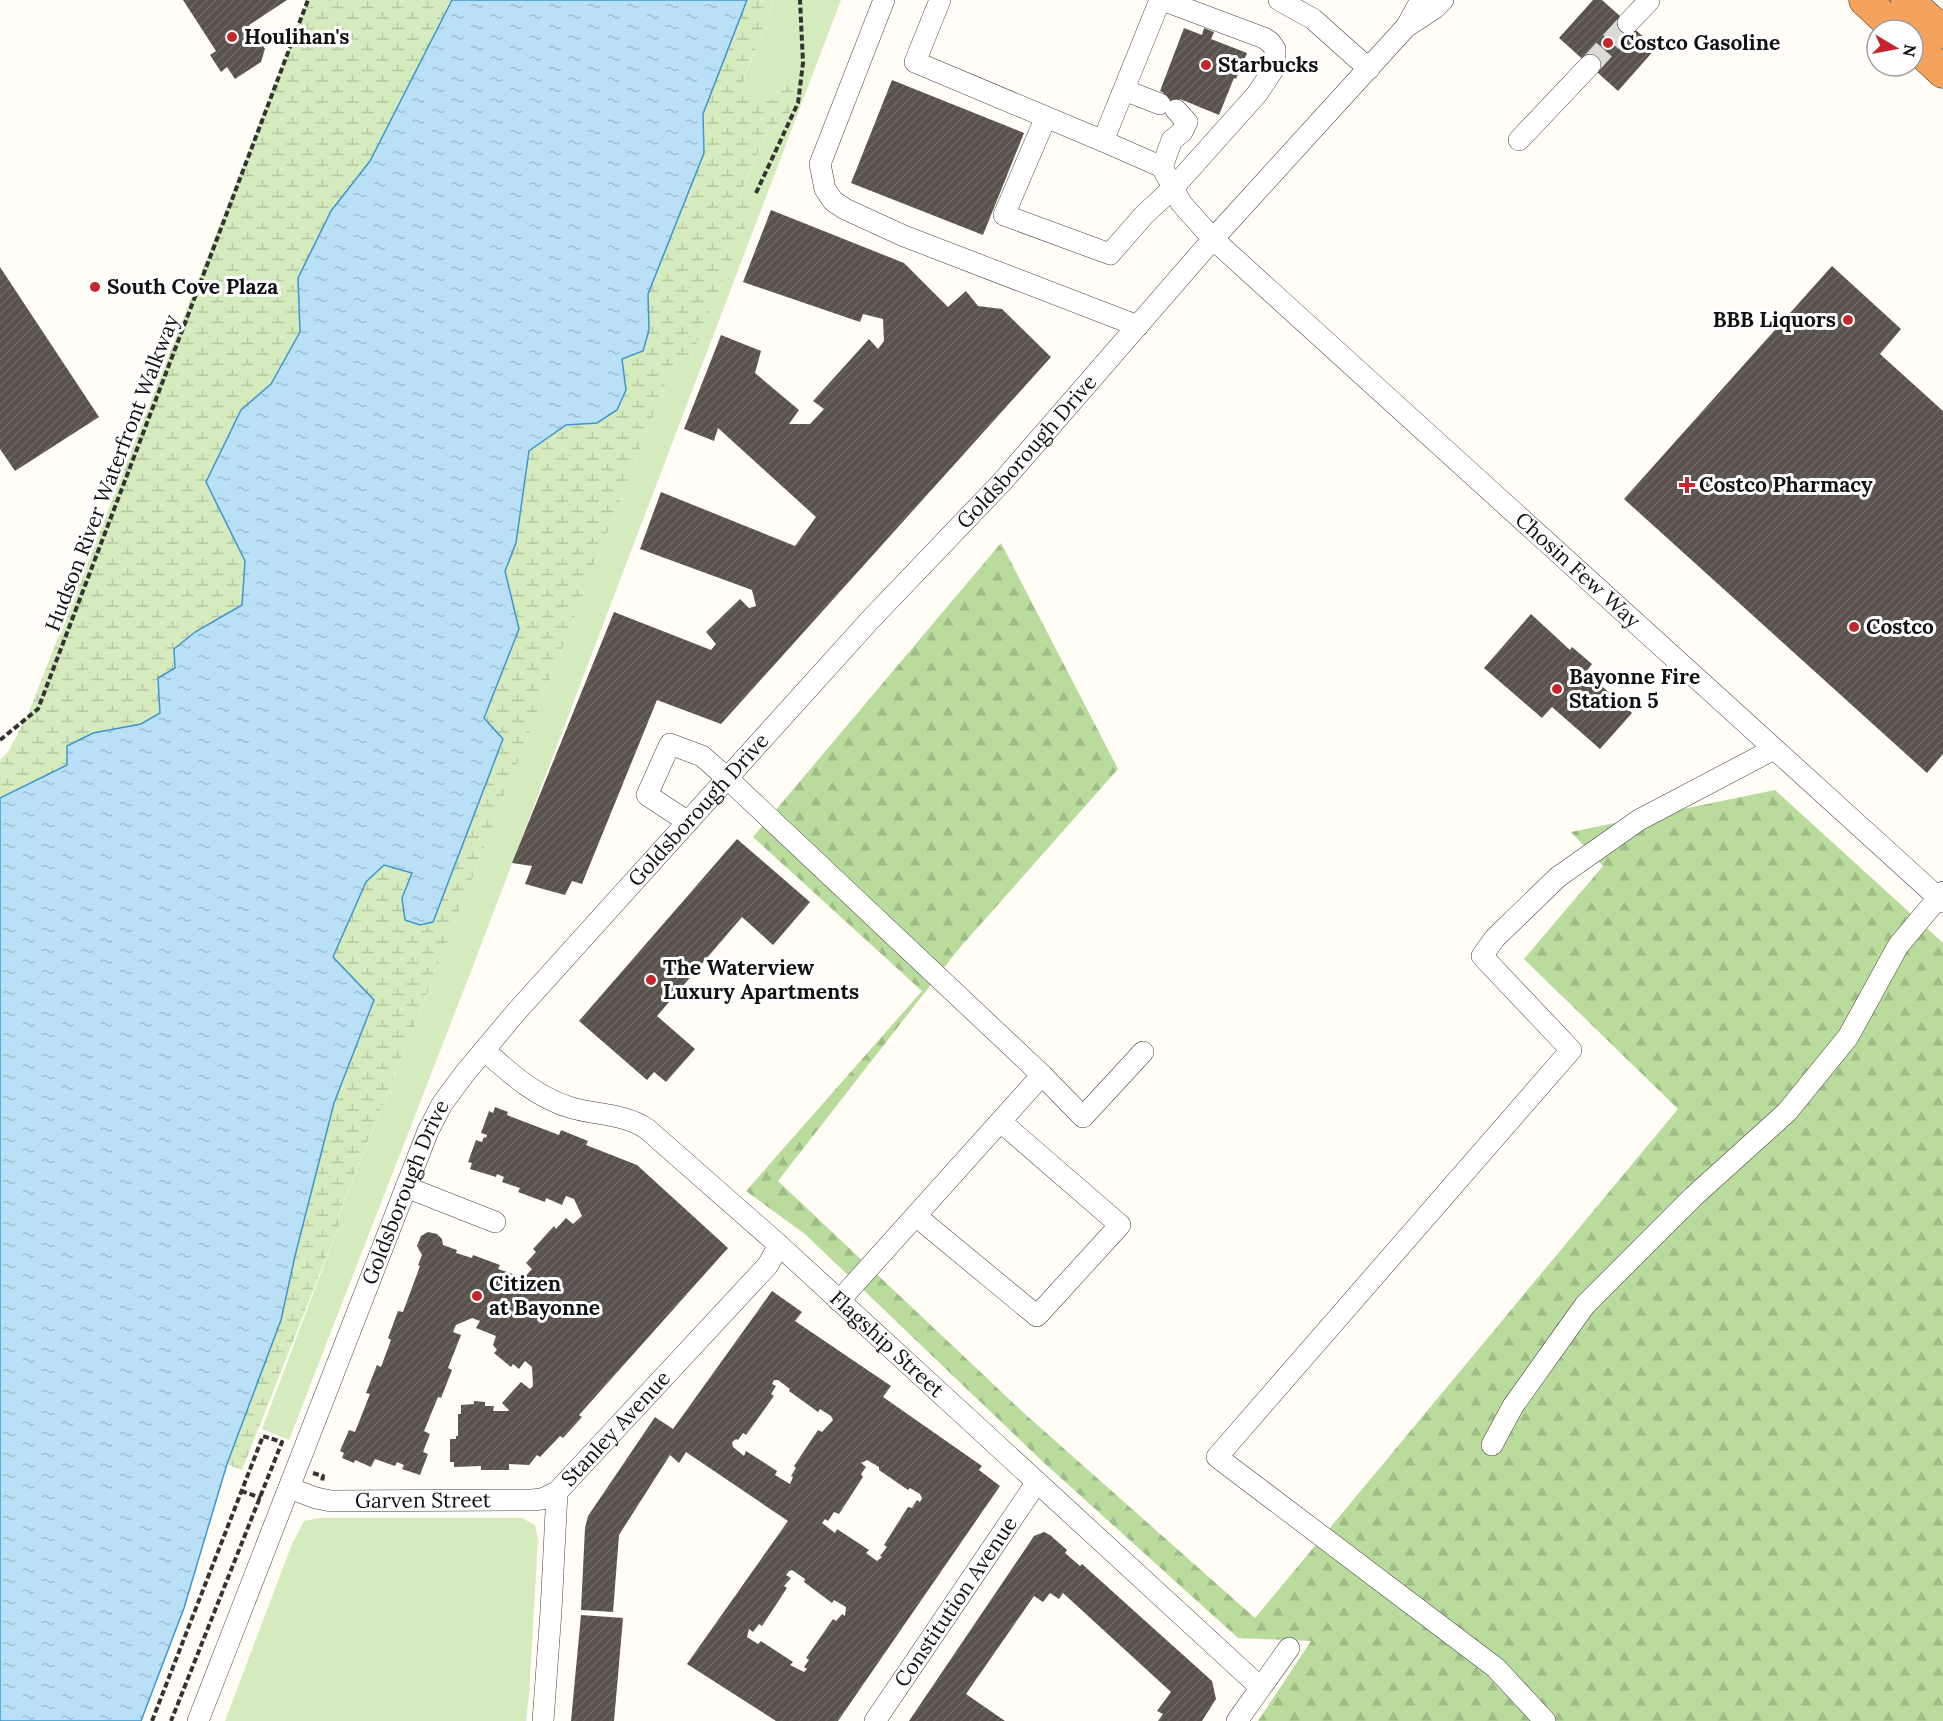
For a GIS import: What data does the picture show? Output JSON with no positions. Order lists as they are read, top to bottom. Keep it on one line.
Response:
{"streets":{"street":["Goldsborough Drive","Chosin Few Way","Flagship Street","Stanley Avenue","Garven Street","Constitution Avenue"],"path":["Hudson River Waterfront Walkway"]},"crossings":[["Goldsborough Drive","Chosin Few Way"],["Goldsborough Drive","Flagship Street"],["Goldsborough Drive","Garven Street"],["Flagship Street","Stanley Avenue"],["Flagship Street","Constitution Avenue"],["Stanley Avenue","Garven Street"]],"places":{"other":["Houlihan's","Costco Gasoline","Starbucks","South Cove Plaza","BBB Liquors","Costco","Bayonne Fire Station 5","The Waterview Luxury Apartments","Citizen at Bayonne"],"health":["Costco Pharmacy"]},"north":"right"}
